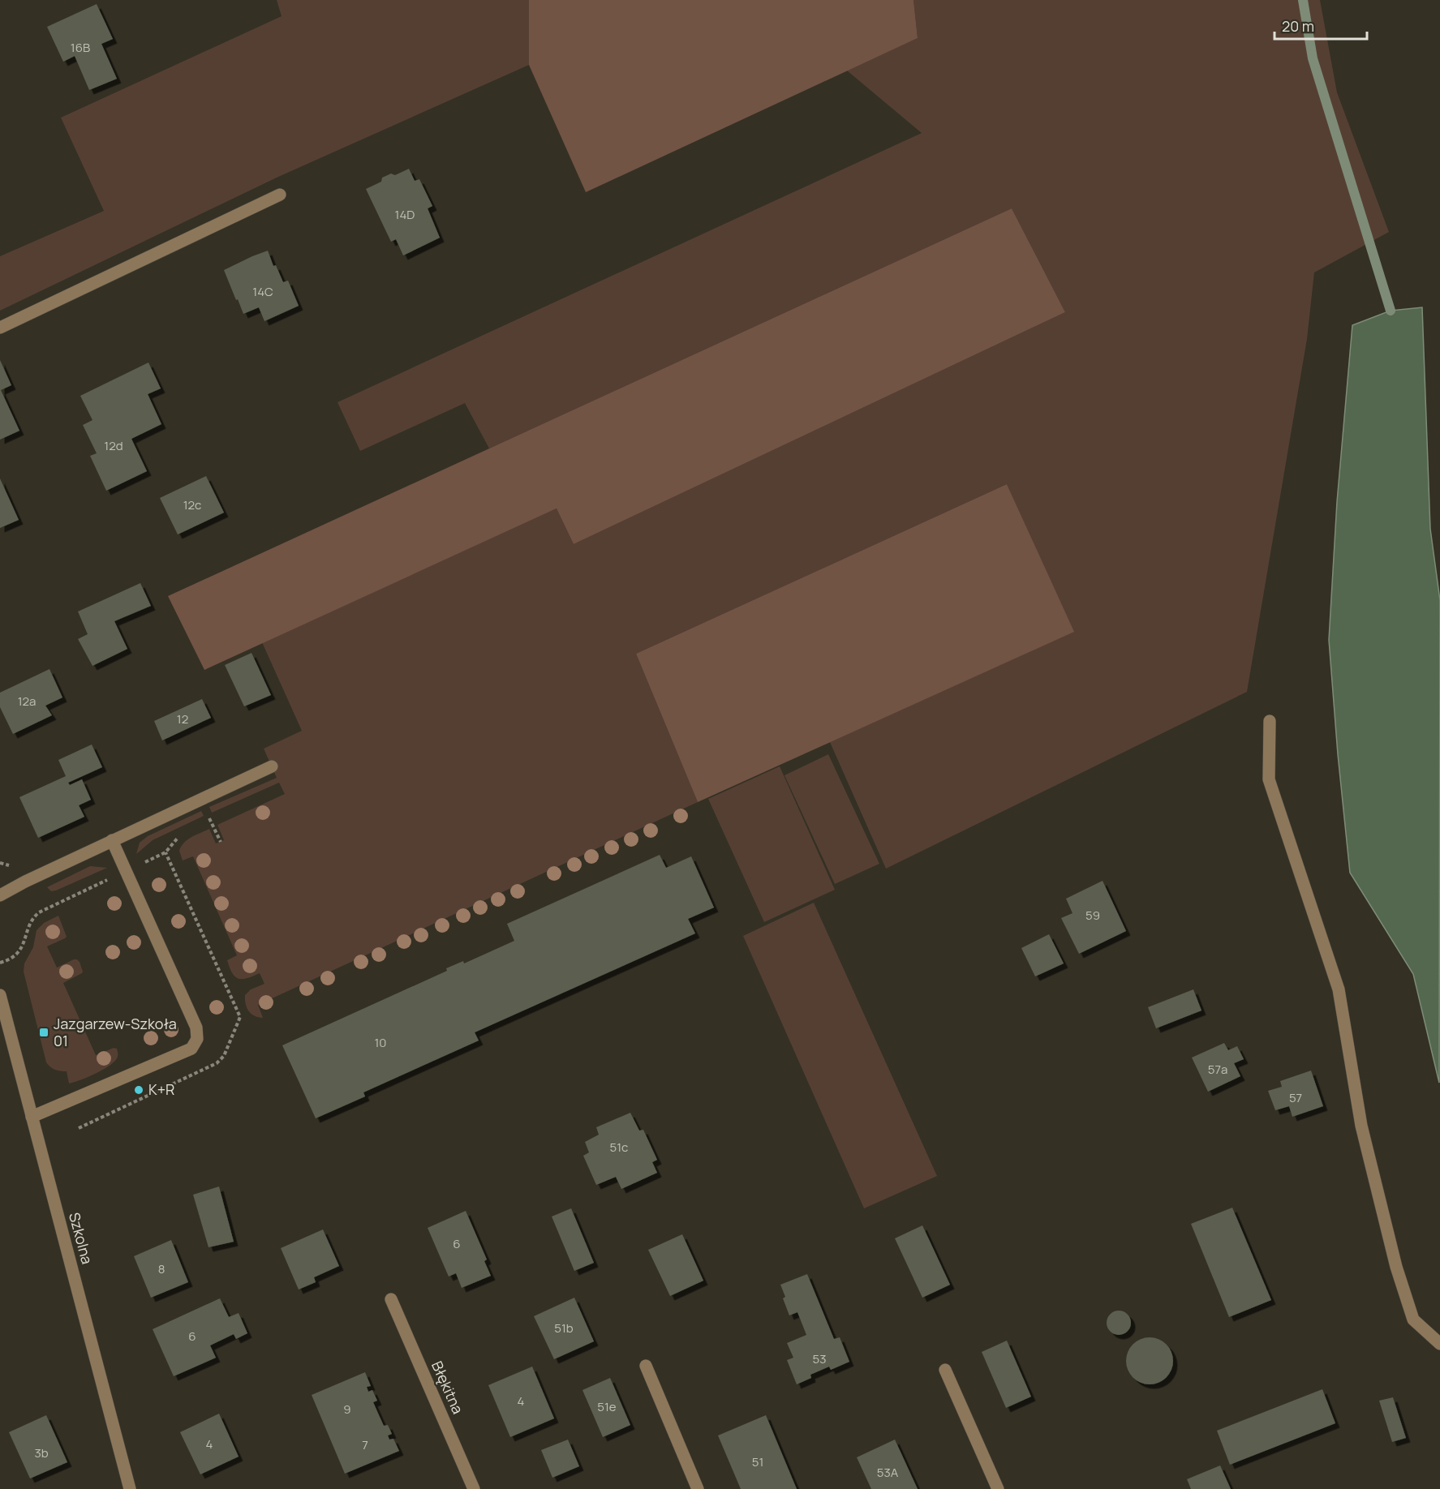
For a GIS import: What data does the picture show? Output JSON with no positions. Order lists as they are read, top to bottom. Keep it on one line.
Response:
{"streets":{"street":["Szkolna","Błękitna"]},"places":{"transit":["Jazgarzew-Szkoła 01"],"other":["K+R"]},"house_numbers":["16B","14D","14C","12d","12c","12a","12","59","10","57a","57","51c","6","8","51b","6","53","4","51e","9","4","7","3b","51","53A"],"scale_bar":"20 m"}
